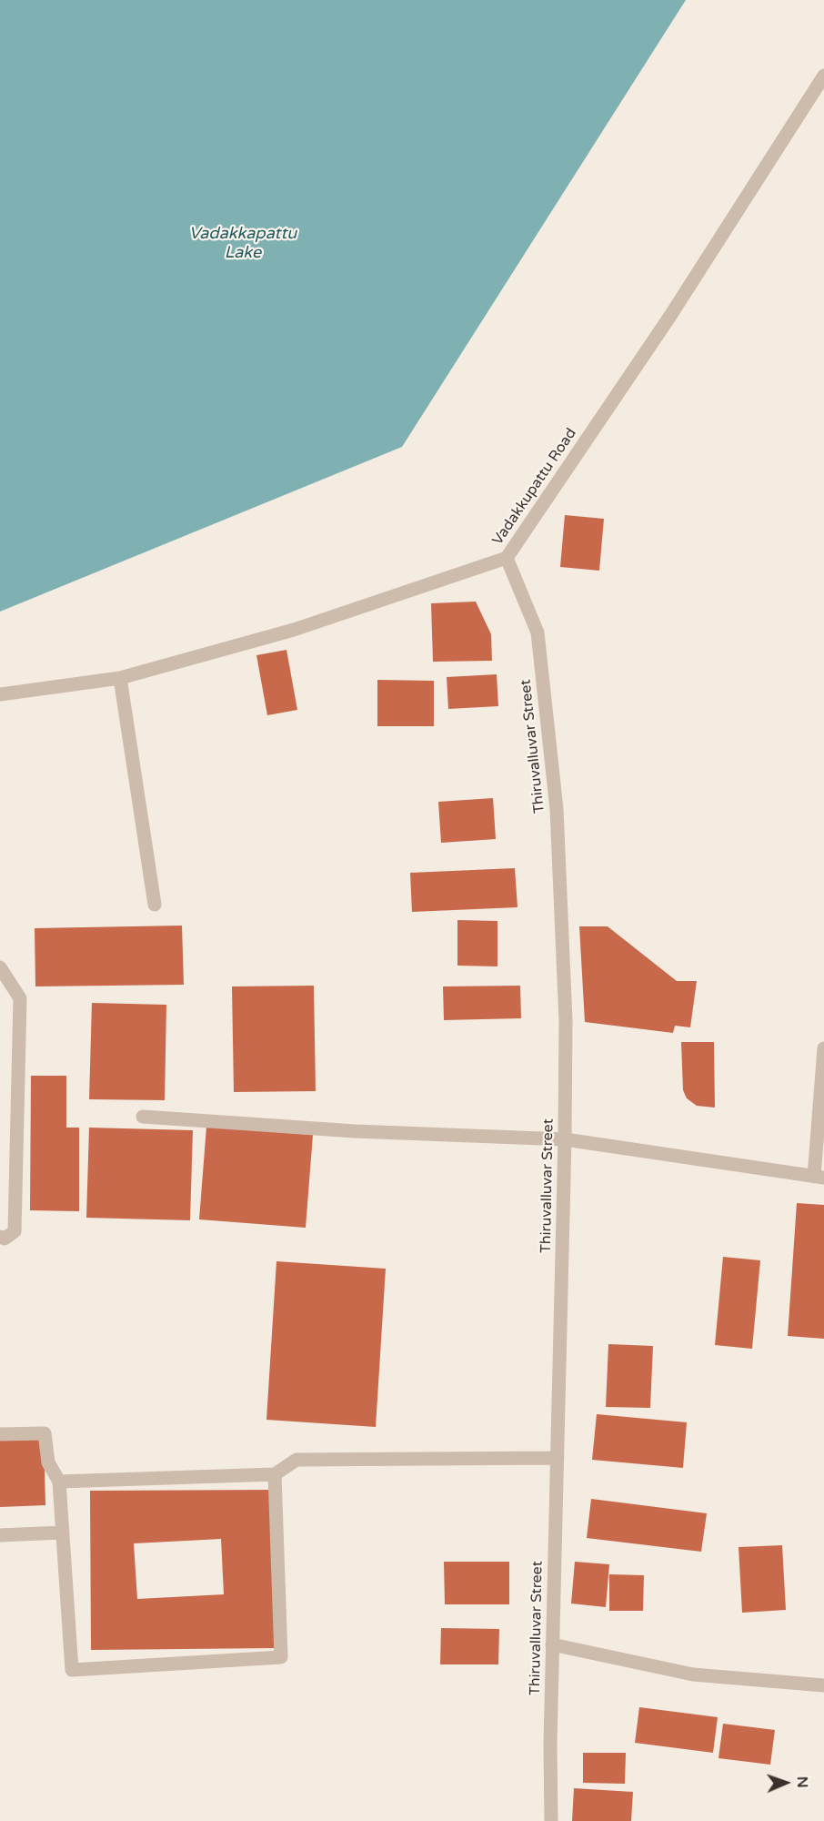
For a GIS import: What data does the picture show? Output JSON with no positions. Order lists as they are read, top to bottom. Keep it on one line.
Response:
{"streets":{"street":["Vadakkupattu Road","Thiruvalluvar Street"]},"crossings":[["Vadakkupattu Road","Thiruvalluvar Street"]],"water":["Vadakkapattu Lake"],"north":"right"}
